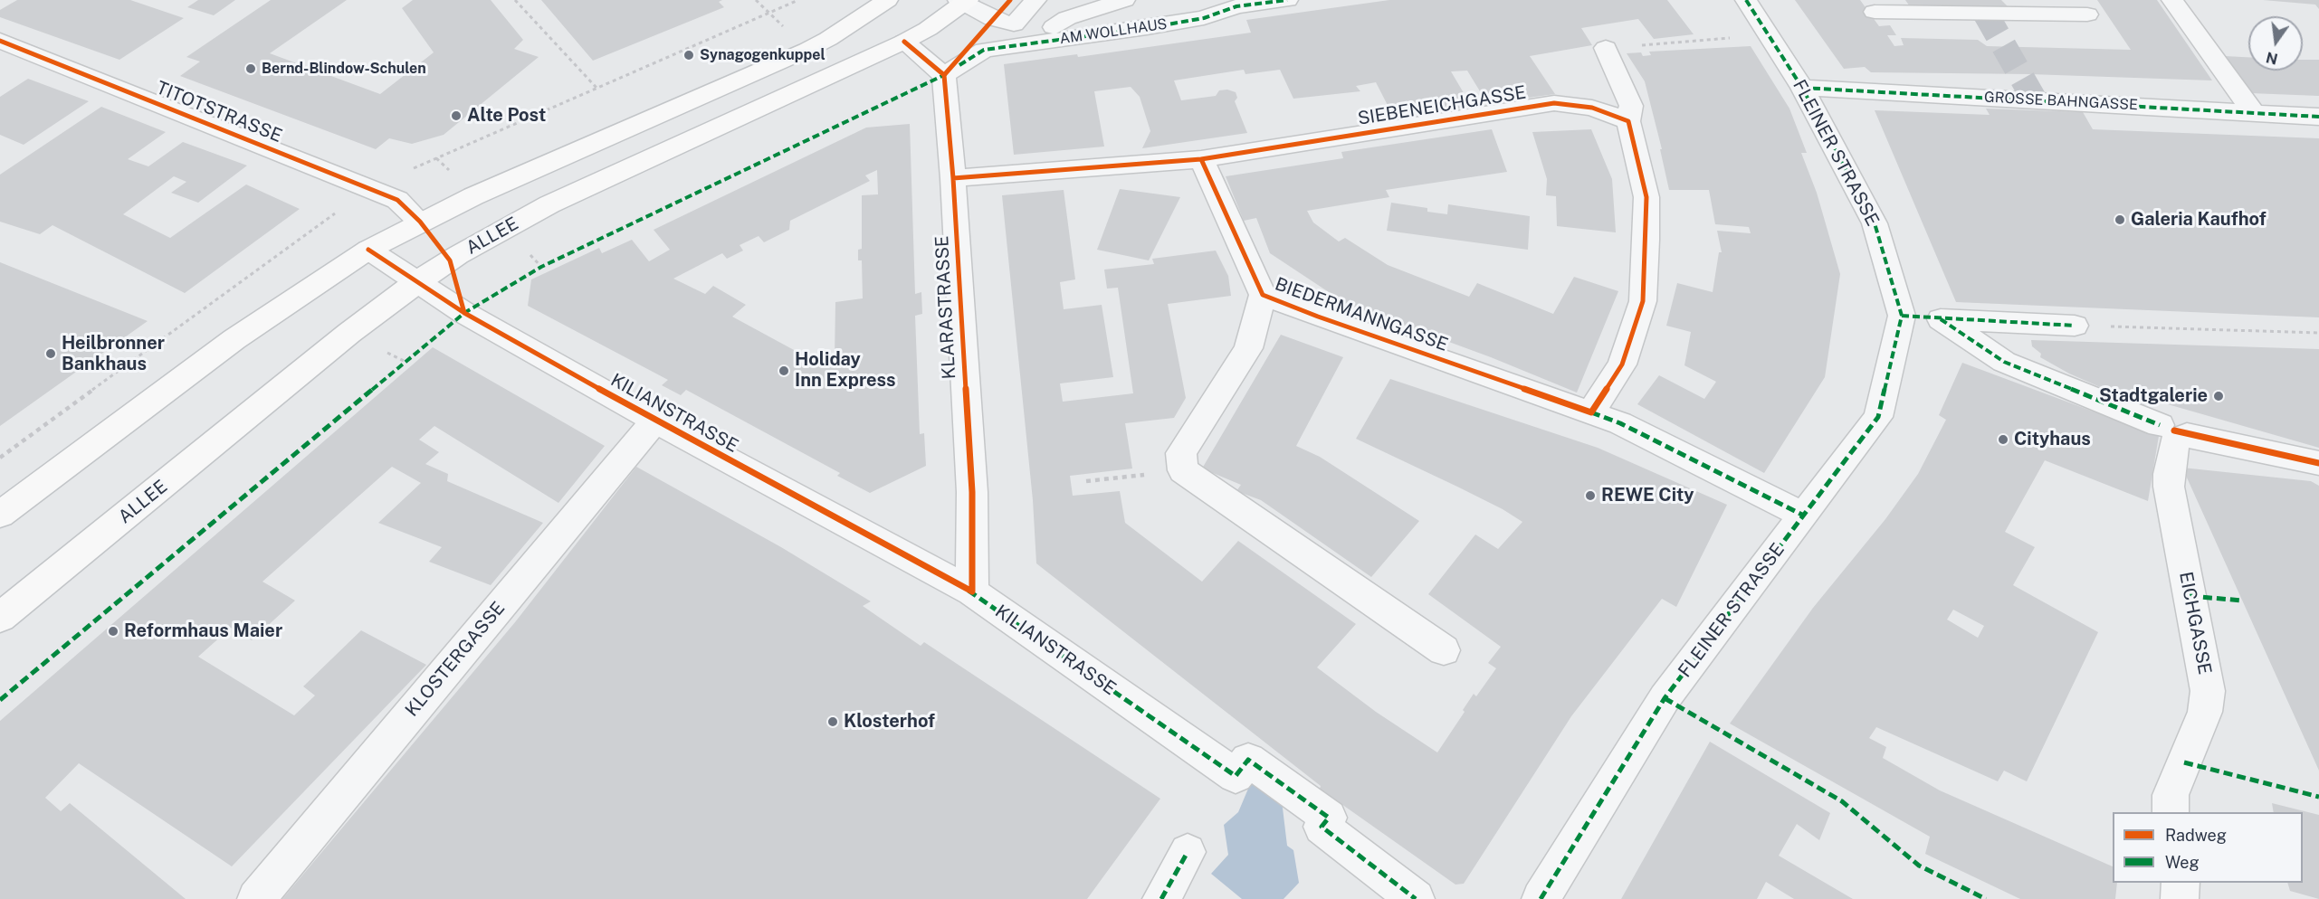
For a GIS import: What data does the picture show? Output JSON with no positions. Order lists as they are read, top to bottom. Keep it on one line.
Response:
{"streets":{"main road":["ALLEE"],"street":["AM WOLLHAUS","GROSSE BAHNGASSE","SIEBENEICHGASSE","TITOTSTRASSE","FLEINER STRASSE","KLARASTRASSE","BIEDERMANNGASSE","KILIANSTRASSE","EICHGASSE","KLOSTERGASSE"]},"crossings":[["AM WOLLHAUS","KLARASTRASSE"],["GROSSE BAHNGASSE","FLEINER STRASSE"],["SIEBENEICHGASSE","KLARASTRASSE"],["SIEBENEICHGASSE","BIEDERMANNGASSE"],["FLEINER STRASSE","BIEDERMANNGASSE"],["ALLEE","KILIANSTRASSE"],["KLARASTRASSE","KILIANSTRASSE"],["KILIANSTRASSE","KLOSTERGASSE"]],"places":["Synagogenkuppel","Bernd-Blindow-Schulen","Alte Post","Galeria Kaufhof","Heilbronner Bankhaus","Holiday Inn Express","Stadtgalerie","Cityhaus","REWE City","Reformhaus Maier","Klosterhof"],"legend":["Radweg","Weg"],"north":"bottom"}
